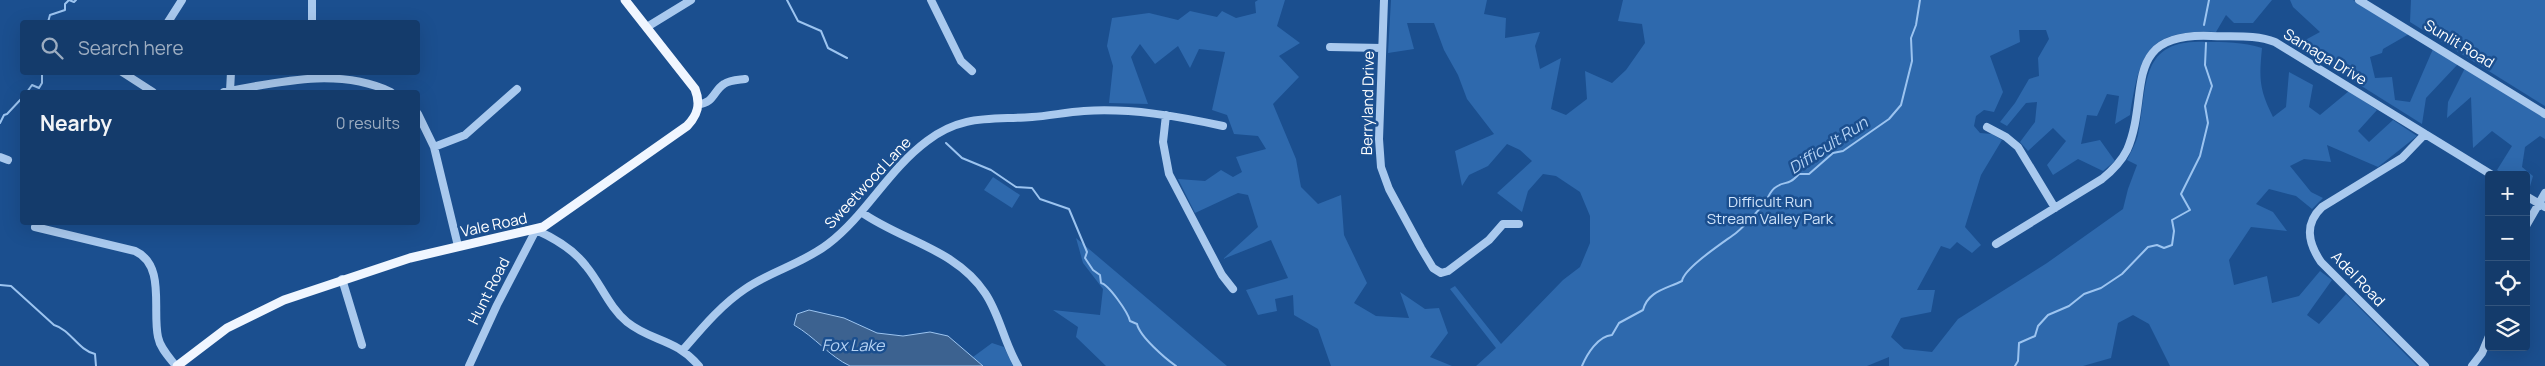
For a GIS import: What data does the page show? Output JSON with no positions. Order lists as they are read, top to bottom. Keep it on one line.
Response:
{"streets":{"main road":["Vale Road"],"street":["Sunlit Road","Samaga Drive","Berryland Drive","Sweetwood Lane","Adel Road","Hunt Road"]},"crossings":[["Samaga Drive","Adel Road"],["Vale Road","Hunt Road"]],"water":["Difficult Run","Fox Lake"],"parks":["Difficult Run Stream Valley Park"],"page":{"search":"Search here","heading":["Nearby","0 results"],"map_buttons":["+","−"]}}
